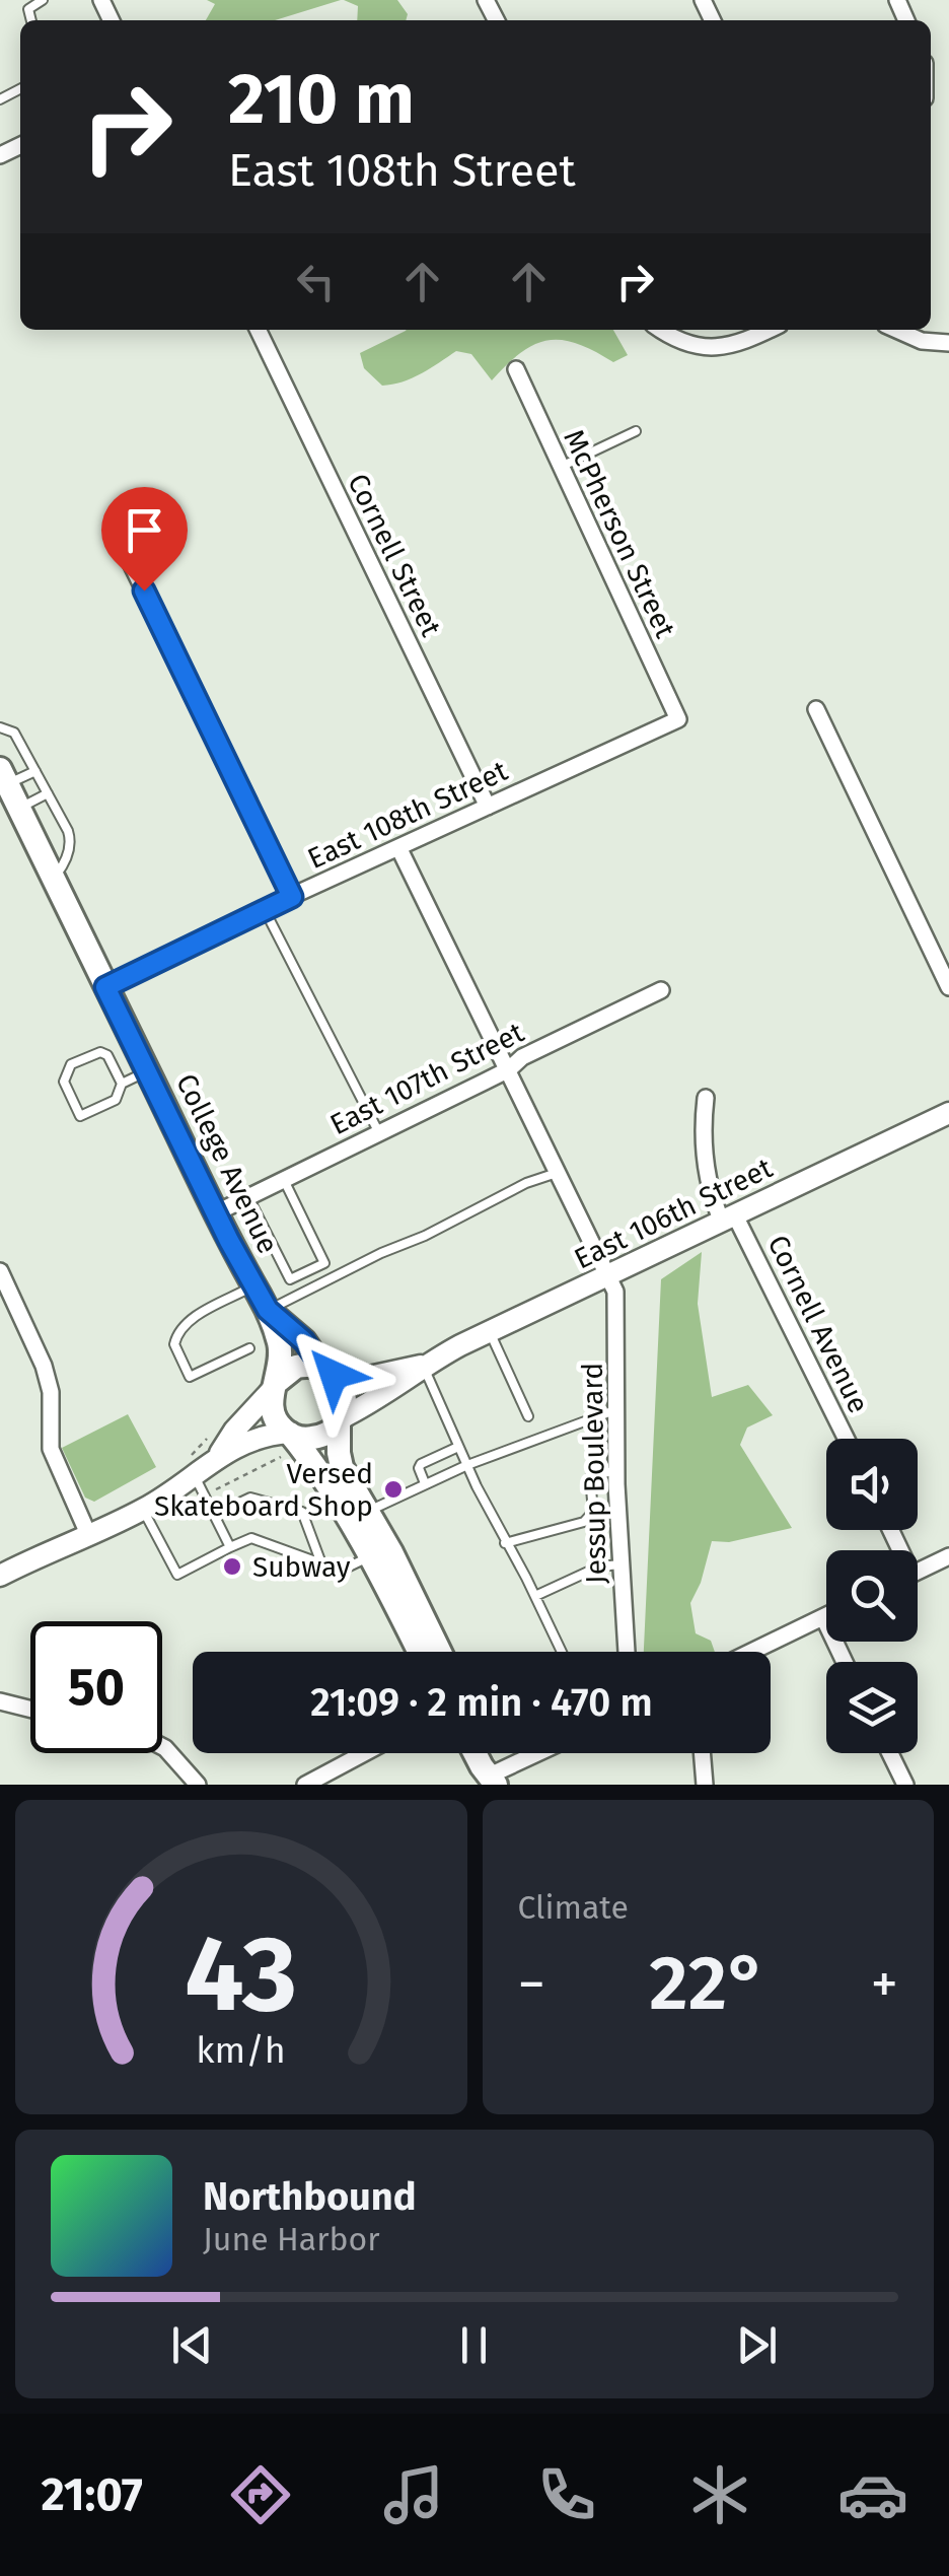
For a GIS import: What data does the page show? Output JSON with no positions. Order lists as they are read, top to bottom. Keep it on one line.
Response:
{"streets":{"main road":["College Avenue"],"street":["McPherson Street","Cornell Street","East 108th Street","East 107th Street","East 106th Street","Cornell Avenue","Jessup Boulevard"]},"crossings":[["McPherson Street","East 108th Street"],["Cornell Street","East 108th Street"],["East 108th Street","College Avenue"],["East 108th Street","Jessup Boulevard"],["East 107th Street","College Avenue"],["East 107th Street","Jessup Boulevard"],["College Avenue","East 106th Street"],["East 106th Street","Cornell Avenue"],["East 106th Street","Jessup Boulevard"]],"places":["Versed Skateboard Shop","Subway"],"page":{"turn":["210 m","East 108th Street"],"limit":"50","trip":"21:09 · 2 min · 470 m","tile":"Climate","heat":["−","22°","+"],"song":["Northbound","June Harbor"],"tabs":"21:07","gauge":["43","km/h"]}}
